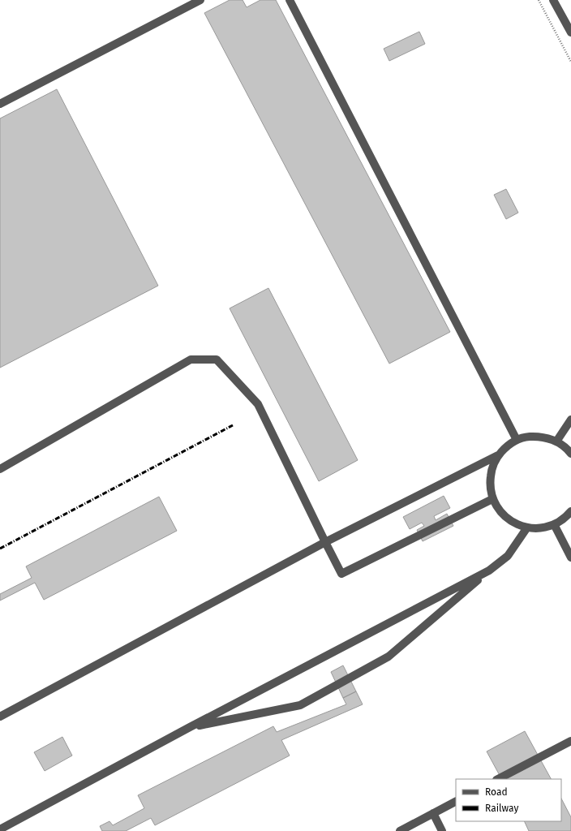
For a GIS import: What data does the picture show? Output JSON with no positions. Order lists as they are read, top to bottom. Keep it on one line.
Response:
{"legend":["Road","Railway"]}
